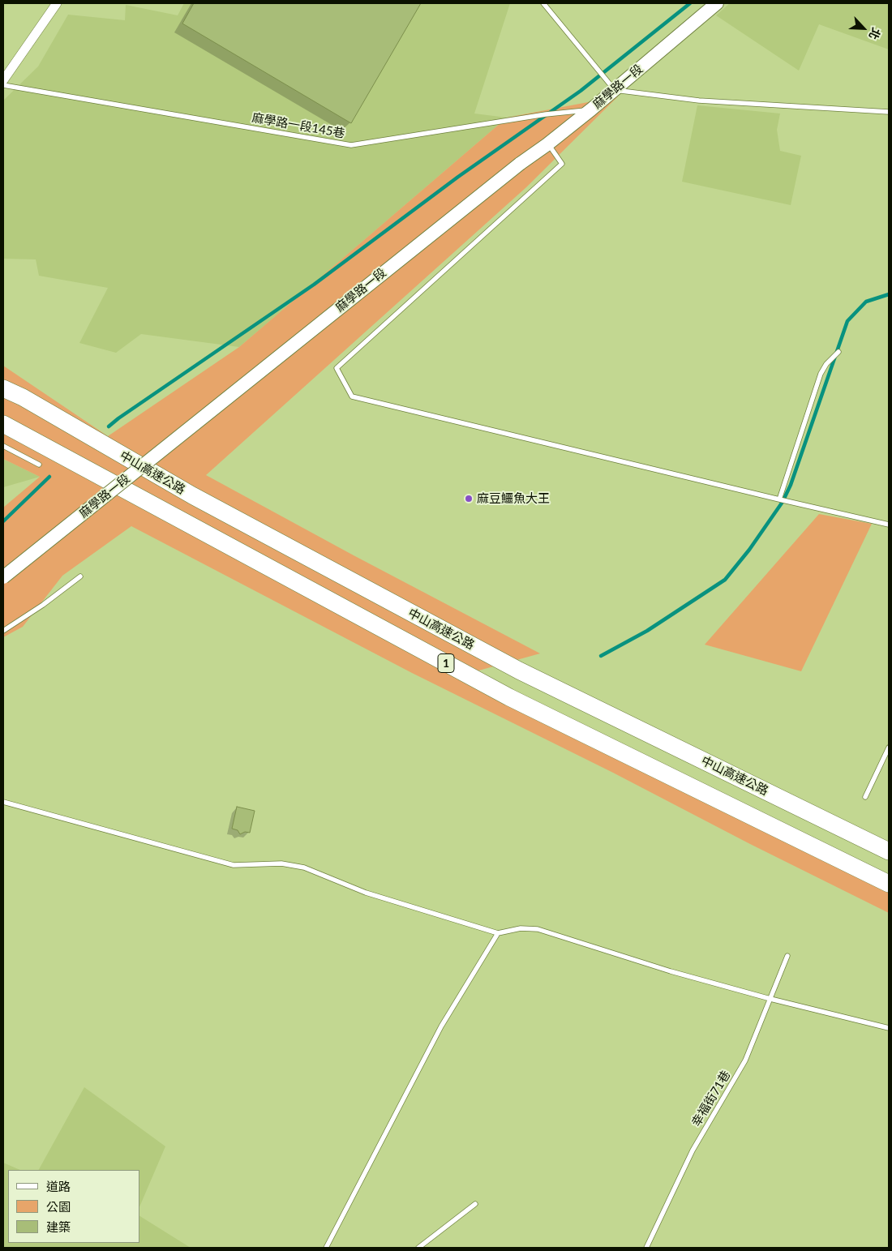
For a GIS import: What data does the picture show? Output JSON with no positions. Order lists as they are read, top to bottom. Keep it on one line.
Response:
{"streets":{"highway":["中山高速公路","1"],"main road":["麻學路一段"],"lane":["麻學路一段145巷","幸福街71巷"]},"crossings":[["麻學路一段","麻學路一段145巷"]],"places":["麻豆鱷魚大王"],"legend":["道路","公園","建築"],"north":"bottom right"}
